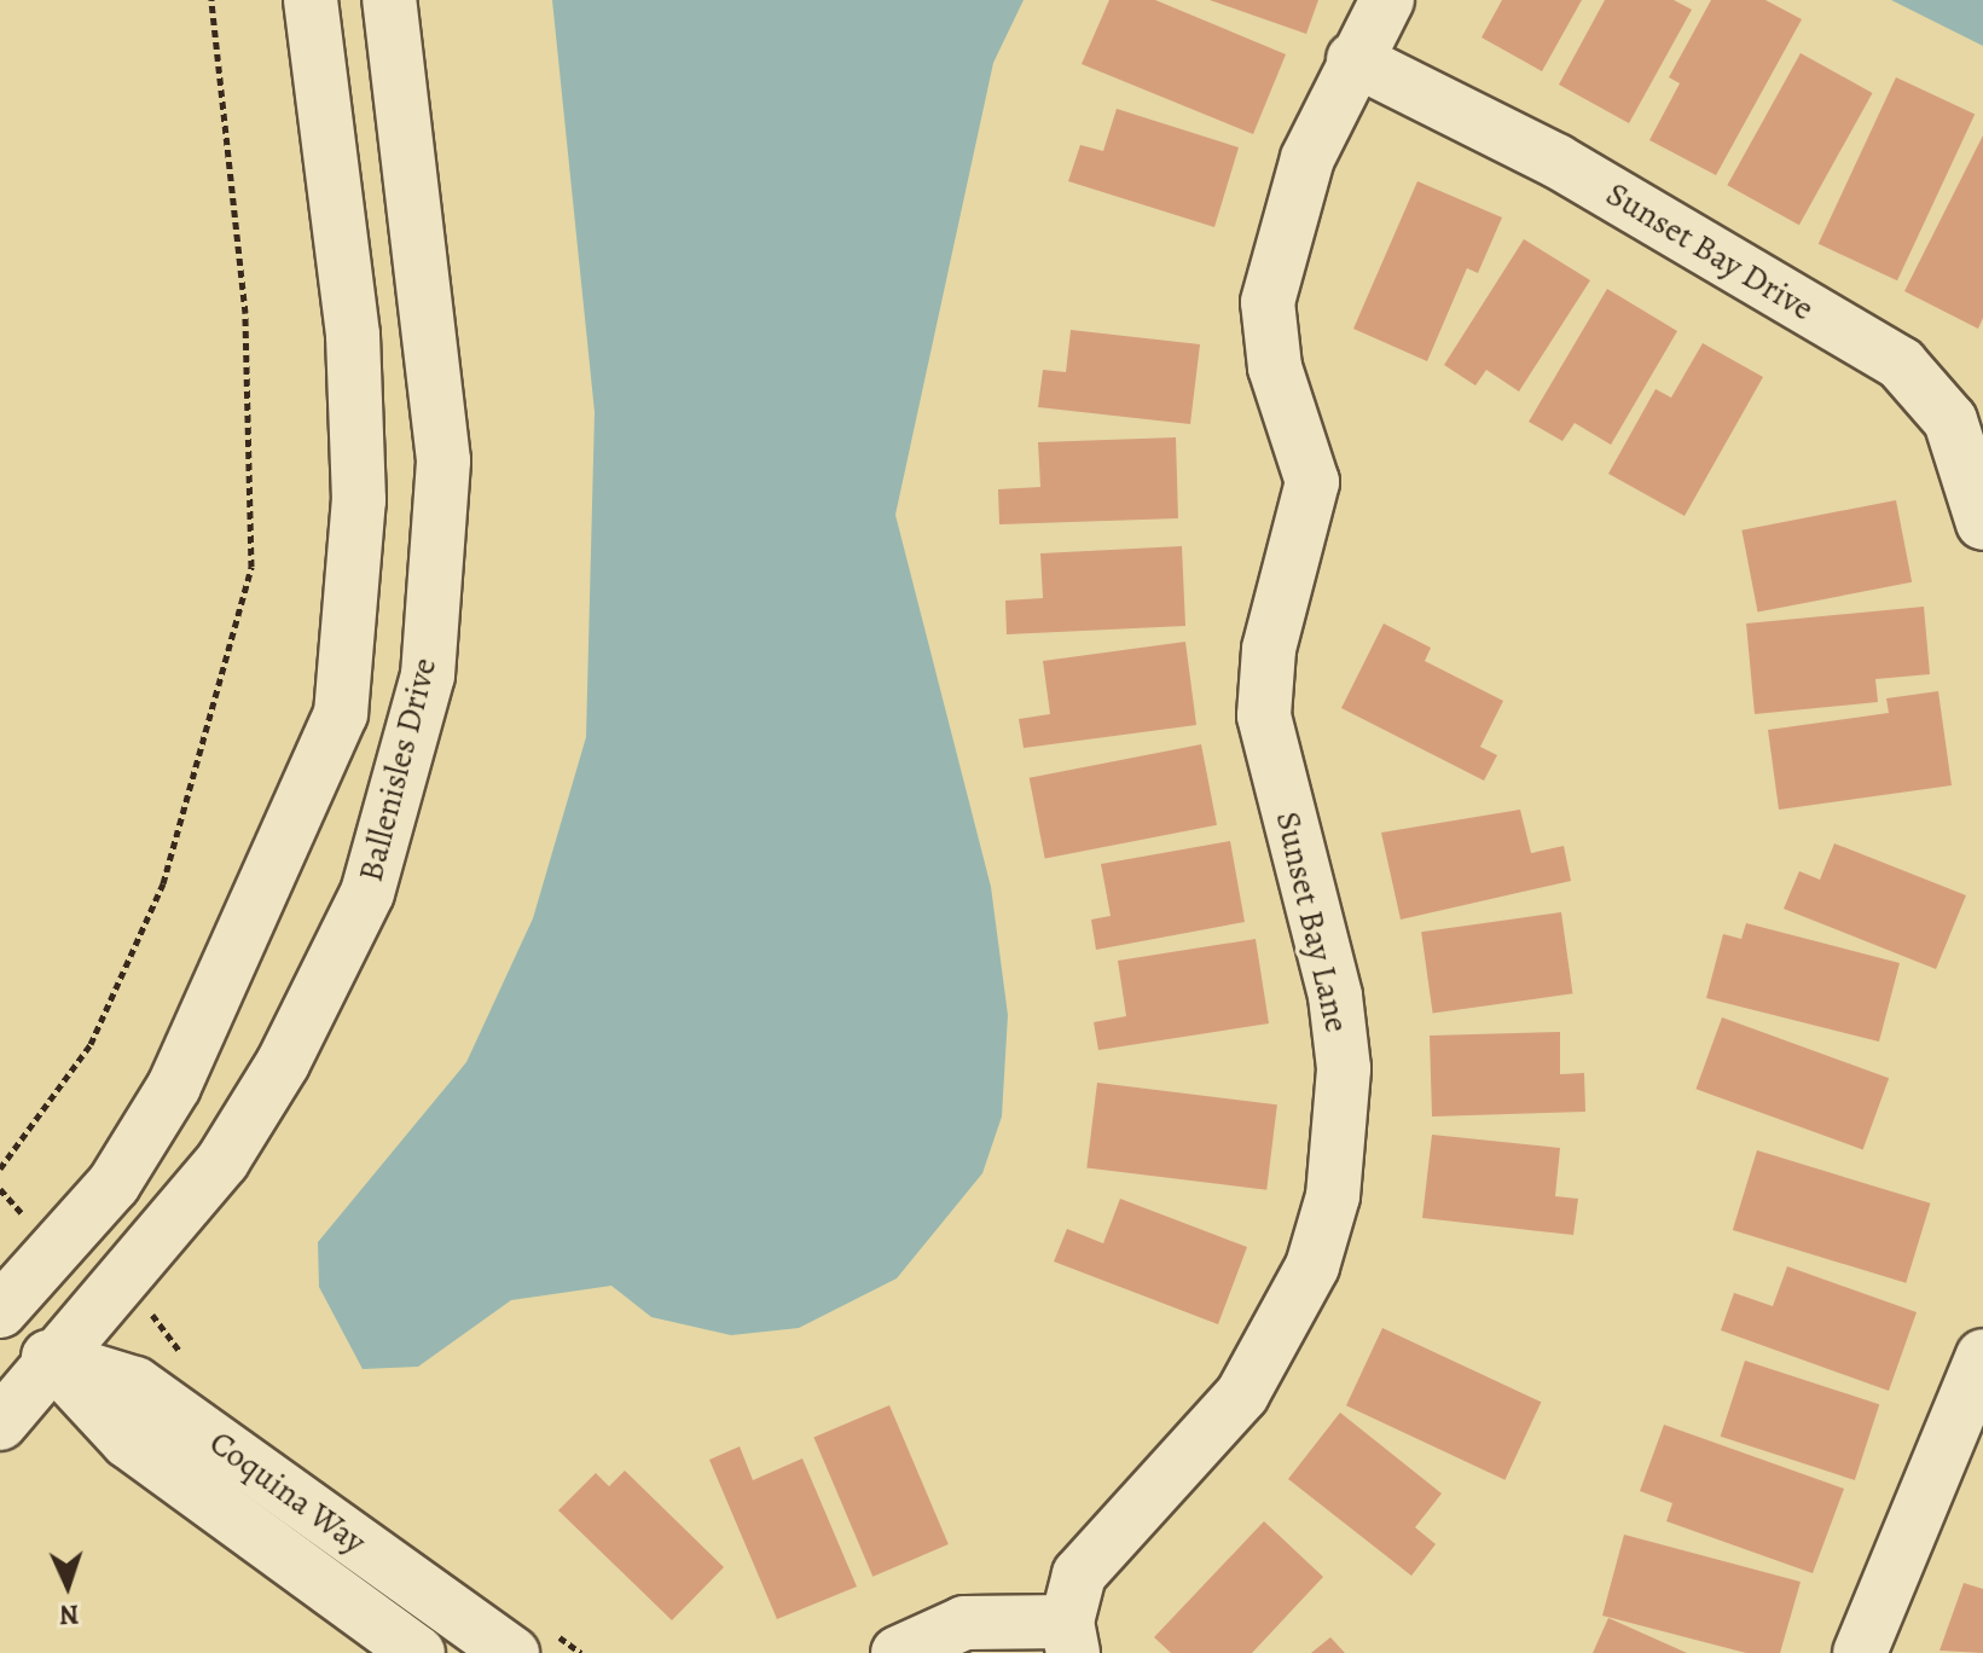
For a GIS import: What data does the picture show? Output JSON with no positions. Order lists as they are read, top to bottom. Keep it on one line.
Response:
{"streets":{"street":["Sunset Bay Drive","Ballenisles Drive","Sunset Bay Lane","Coquina Way"]},"crossings":[["Sunset Bay Drive","Sunset Bay Lane"],["Ballenisles Drive","Coquina Way"]],"north":"bottom"}
